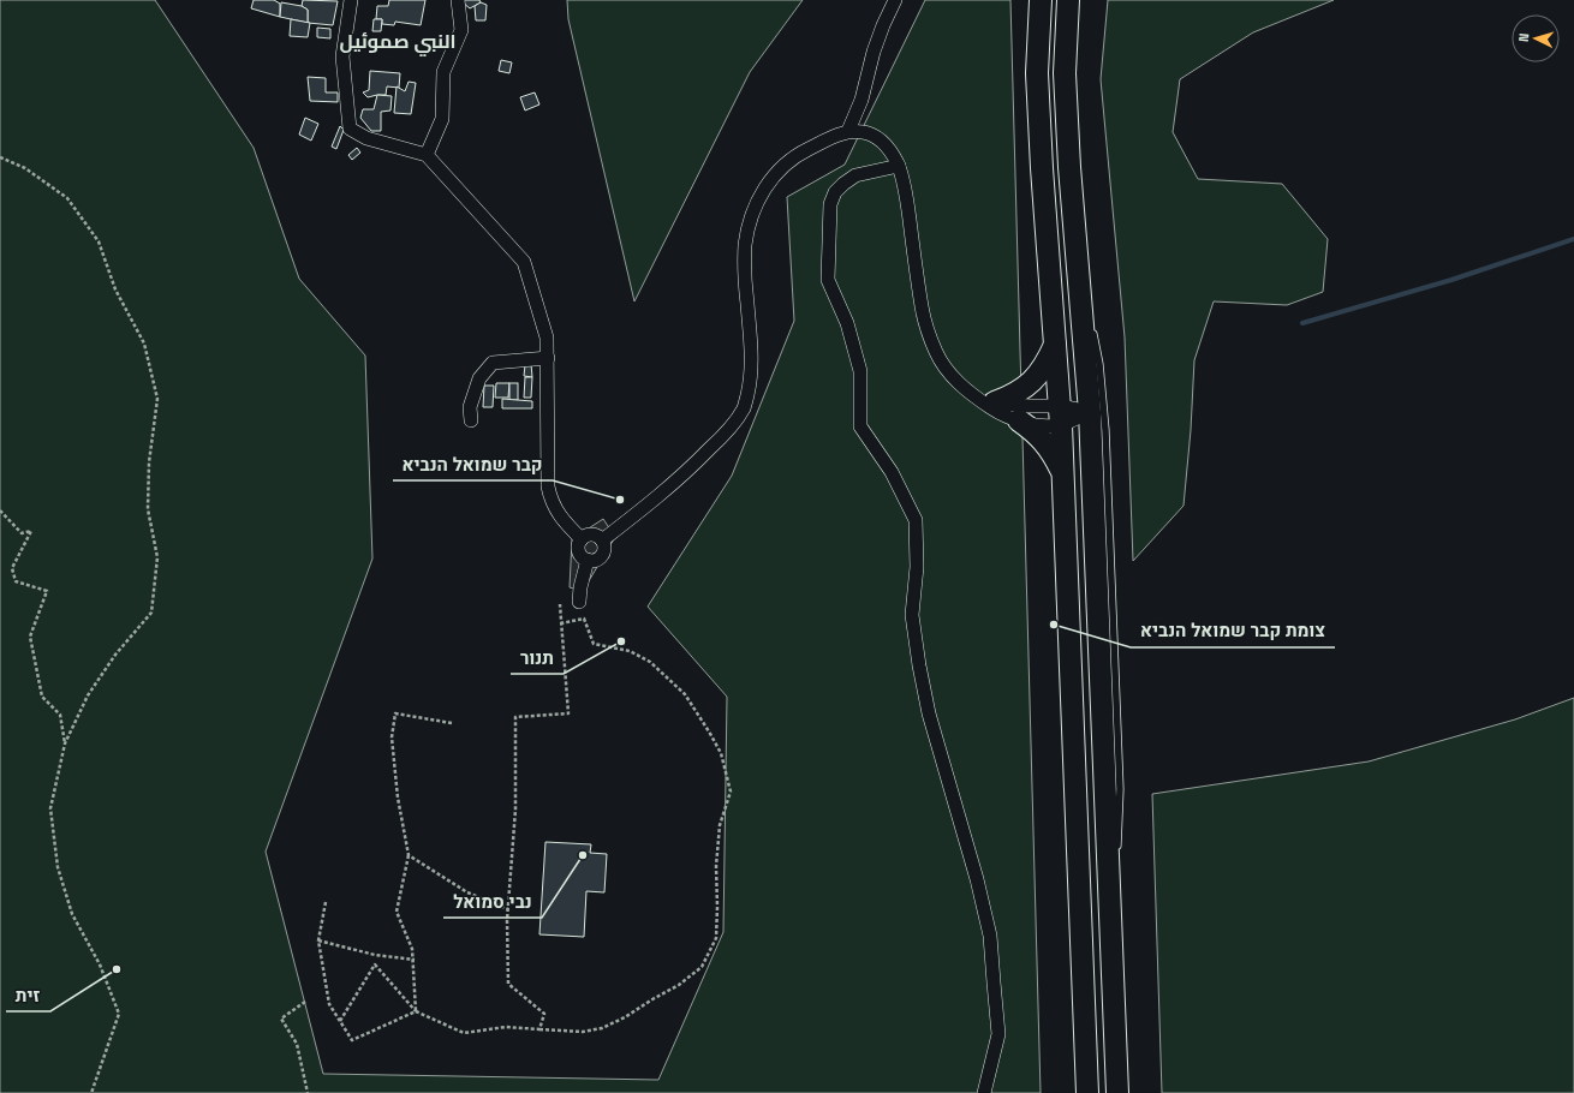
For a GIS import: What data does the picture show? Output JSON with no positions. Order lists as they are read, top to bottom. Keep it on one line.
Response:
{"districts":["النبي صموئيل"],"places":["קבר שמואל הנביא","צומת קבר שמואל הנביא","תנור","נבי סמואל","זית"],"north":"left"}
